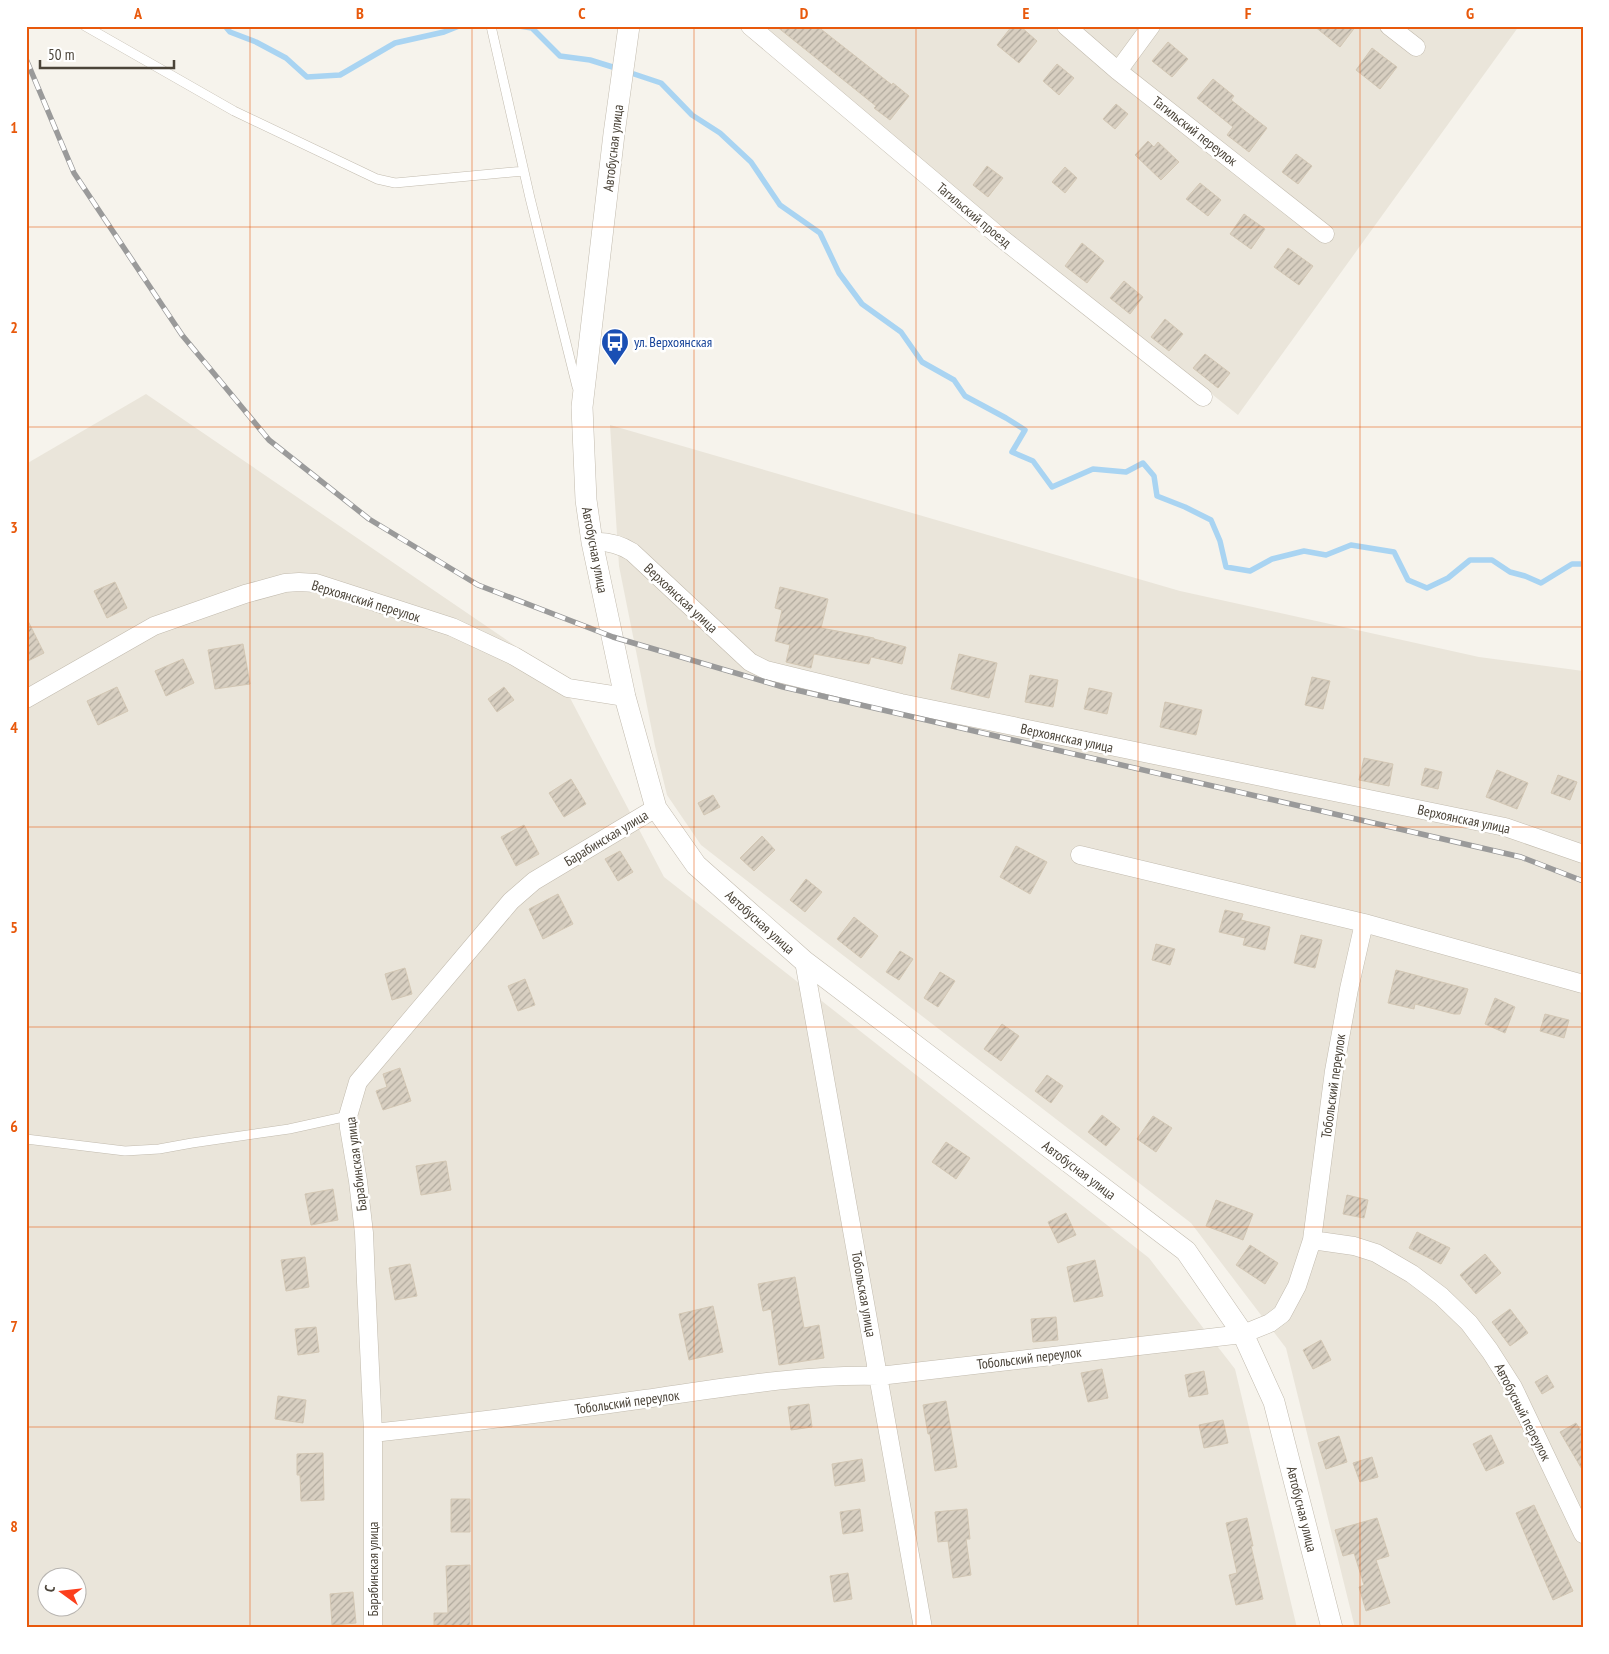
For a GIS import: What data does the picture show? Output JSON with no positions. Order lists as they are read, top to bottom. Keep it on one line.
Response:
{"streets":{"street":["Тагильский переулок","Автобусная улица","Тагильский проезд","Верхоянская улица","Верхоянский переулок","Барабинская улица","Тобольский переулок","Тобольская улица","Автобусный переулок"]},"crossings":[["Автобусная улица","Верхоянская улица"],["Автобусная улица","Верхоянский переулок"],["Автобусная улица","Барабинская улица"],["Автобусная улица","Тобольский переулок"],["Автобусная улица","Тобольская улица"],["Барабинская улица","Тобольский переулок"],["Тобольский переулок","Тобольская улица"],["Тобольский переулок","Автобусный переулок"]],"places":{"bus stop":["ул. Верхоянская"]},"scale_bar":"50 m","north":"left","grid":{"columns":["A","B","C","D","E","F","G"],"rows":["1","2","3","4","5","6","7","8"]}}
